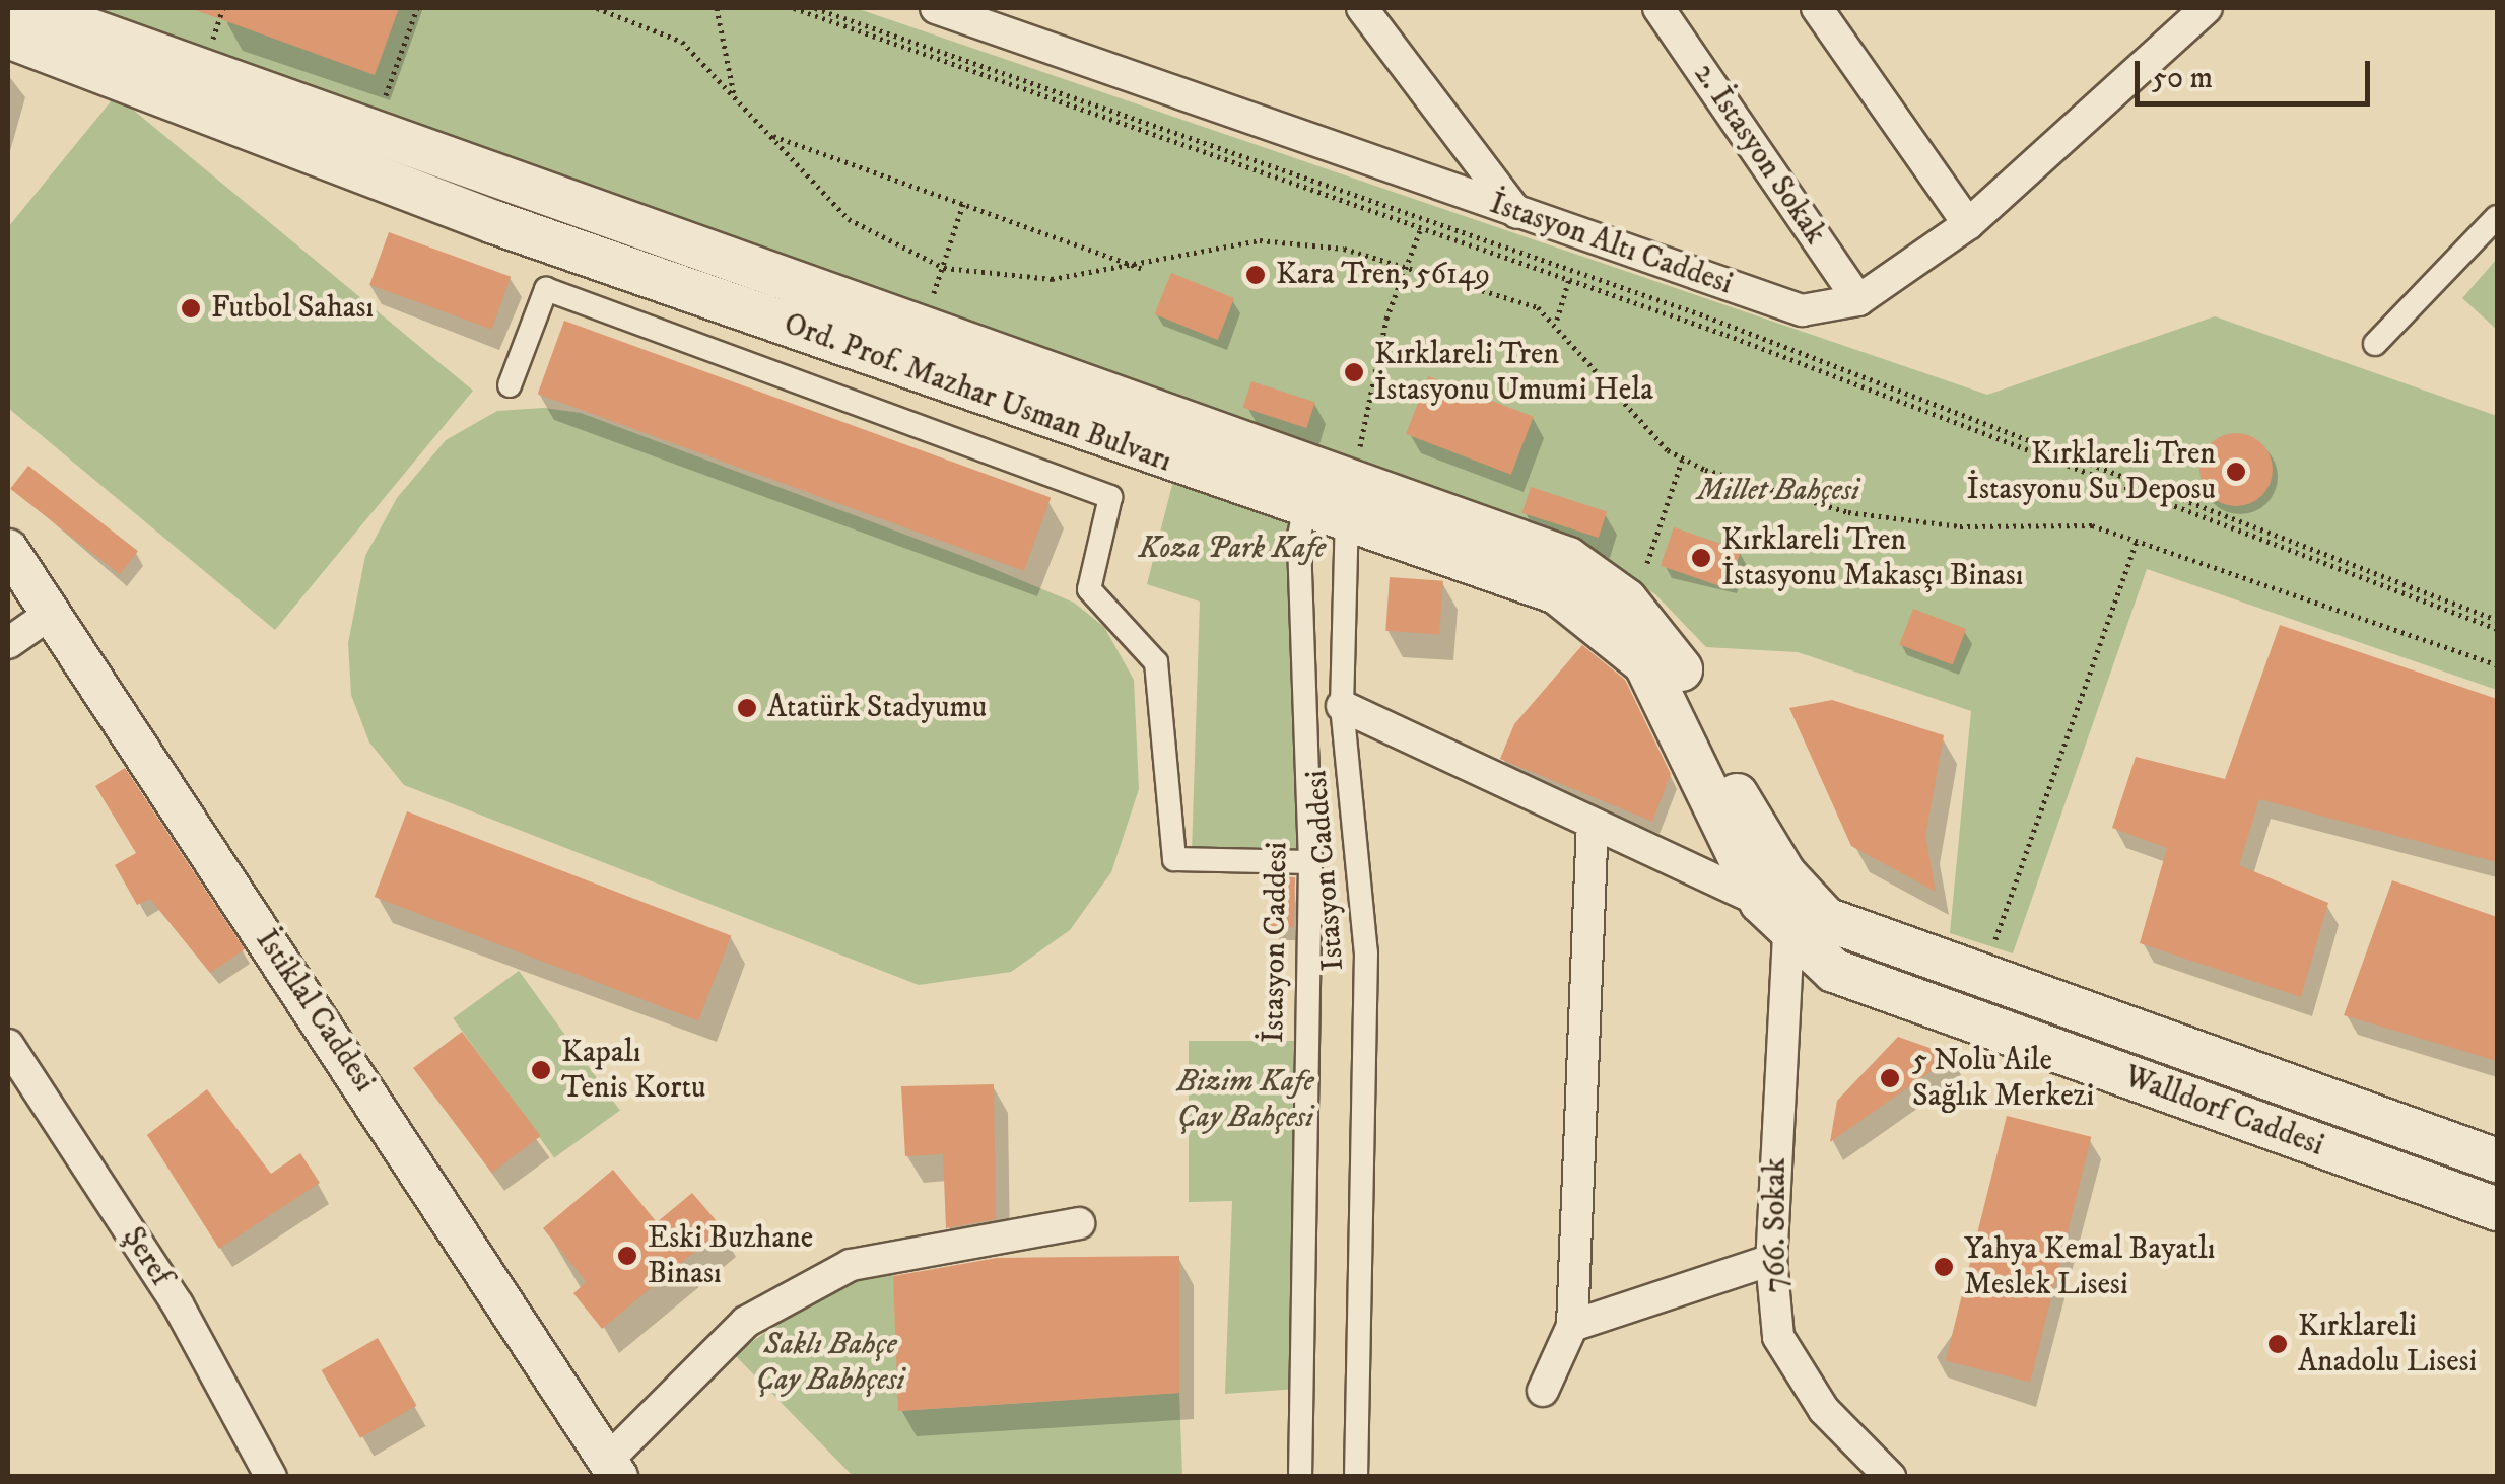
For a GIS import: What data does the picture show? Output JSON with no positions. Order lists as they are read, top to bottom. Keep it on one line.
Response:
{"streets":{"main road":["Ord. Prof. Mazhar Usman Bulvarı","Walldorf Caddesi"],"street":["2. İstasyon Sokak","İstasyon Altı Caddesi","Istasyon Caddesi","İstasyon Caddesi","İstiklal Caddesi","766. Sokak","Şeref"]},"crossings":[["2. İstasyon Sokak","İstasyon Altı Caddesi"],["Ord. Prof. Mazhar Usman Bulvarı","Istasyon Caddesi"],["Ord. Prof. Mazhar Usman Bulvarı","İstasyon Caddesi"],["Ord. Prof. Mazhar Usman Bulvarı","Walldorf Caddesi"],["Ord. Prof. Mazhar Usman Bulvarı","766. Sokak"],["Istasyon Caddesi","İstasyon Caddesi"],["Walldorf Caddesi","766. Sokak"]],"parks":["Millet Bahçesi","Koza Park Kafe","Bizim Kafe Çay Bahçesi","Saklı Bahçe Çay Babhçesi"],"places":["Kara Tren, 56149","Futbol Sahası","Kırklareli Tren İstasyonu Umumi Hela","Kırklareli Tren İstasyonu Su Deposu","Kırklareli Tren İstasyonu Makasçı Binası","Atatürk Stadyumu","Kapalı Tenis Kortu","5 Nolu Aile Sağlık Merkezi","Eski Buzhane Binası","Yahya Kemal Bayatlı Meslek Lisesi","Kırklareli Anadolu Lisesi"],"scale_bar":"50 m"}
